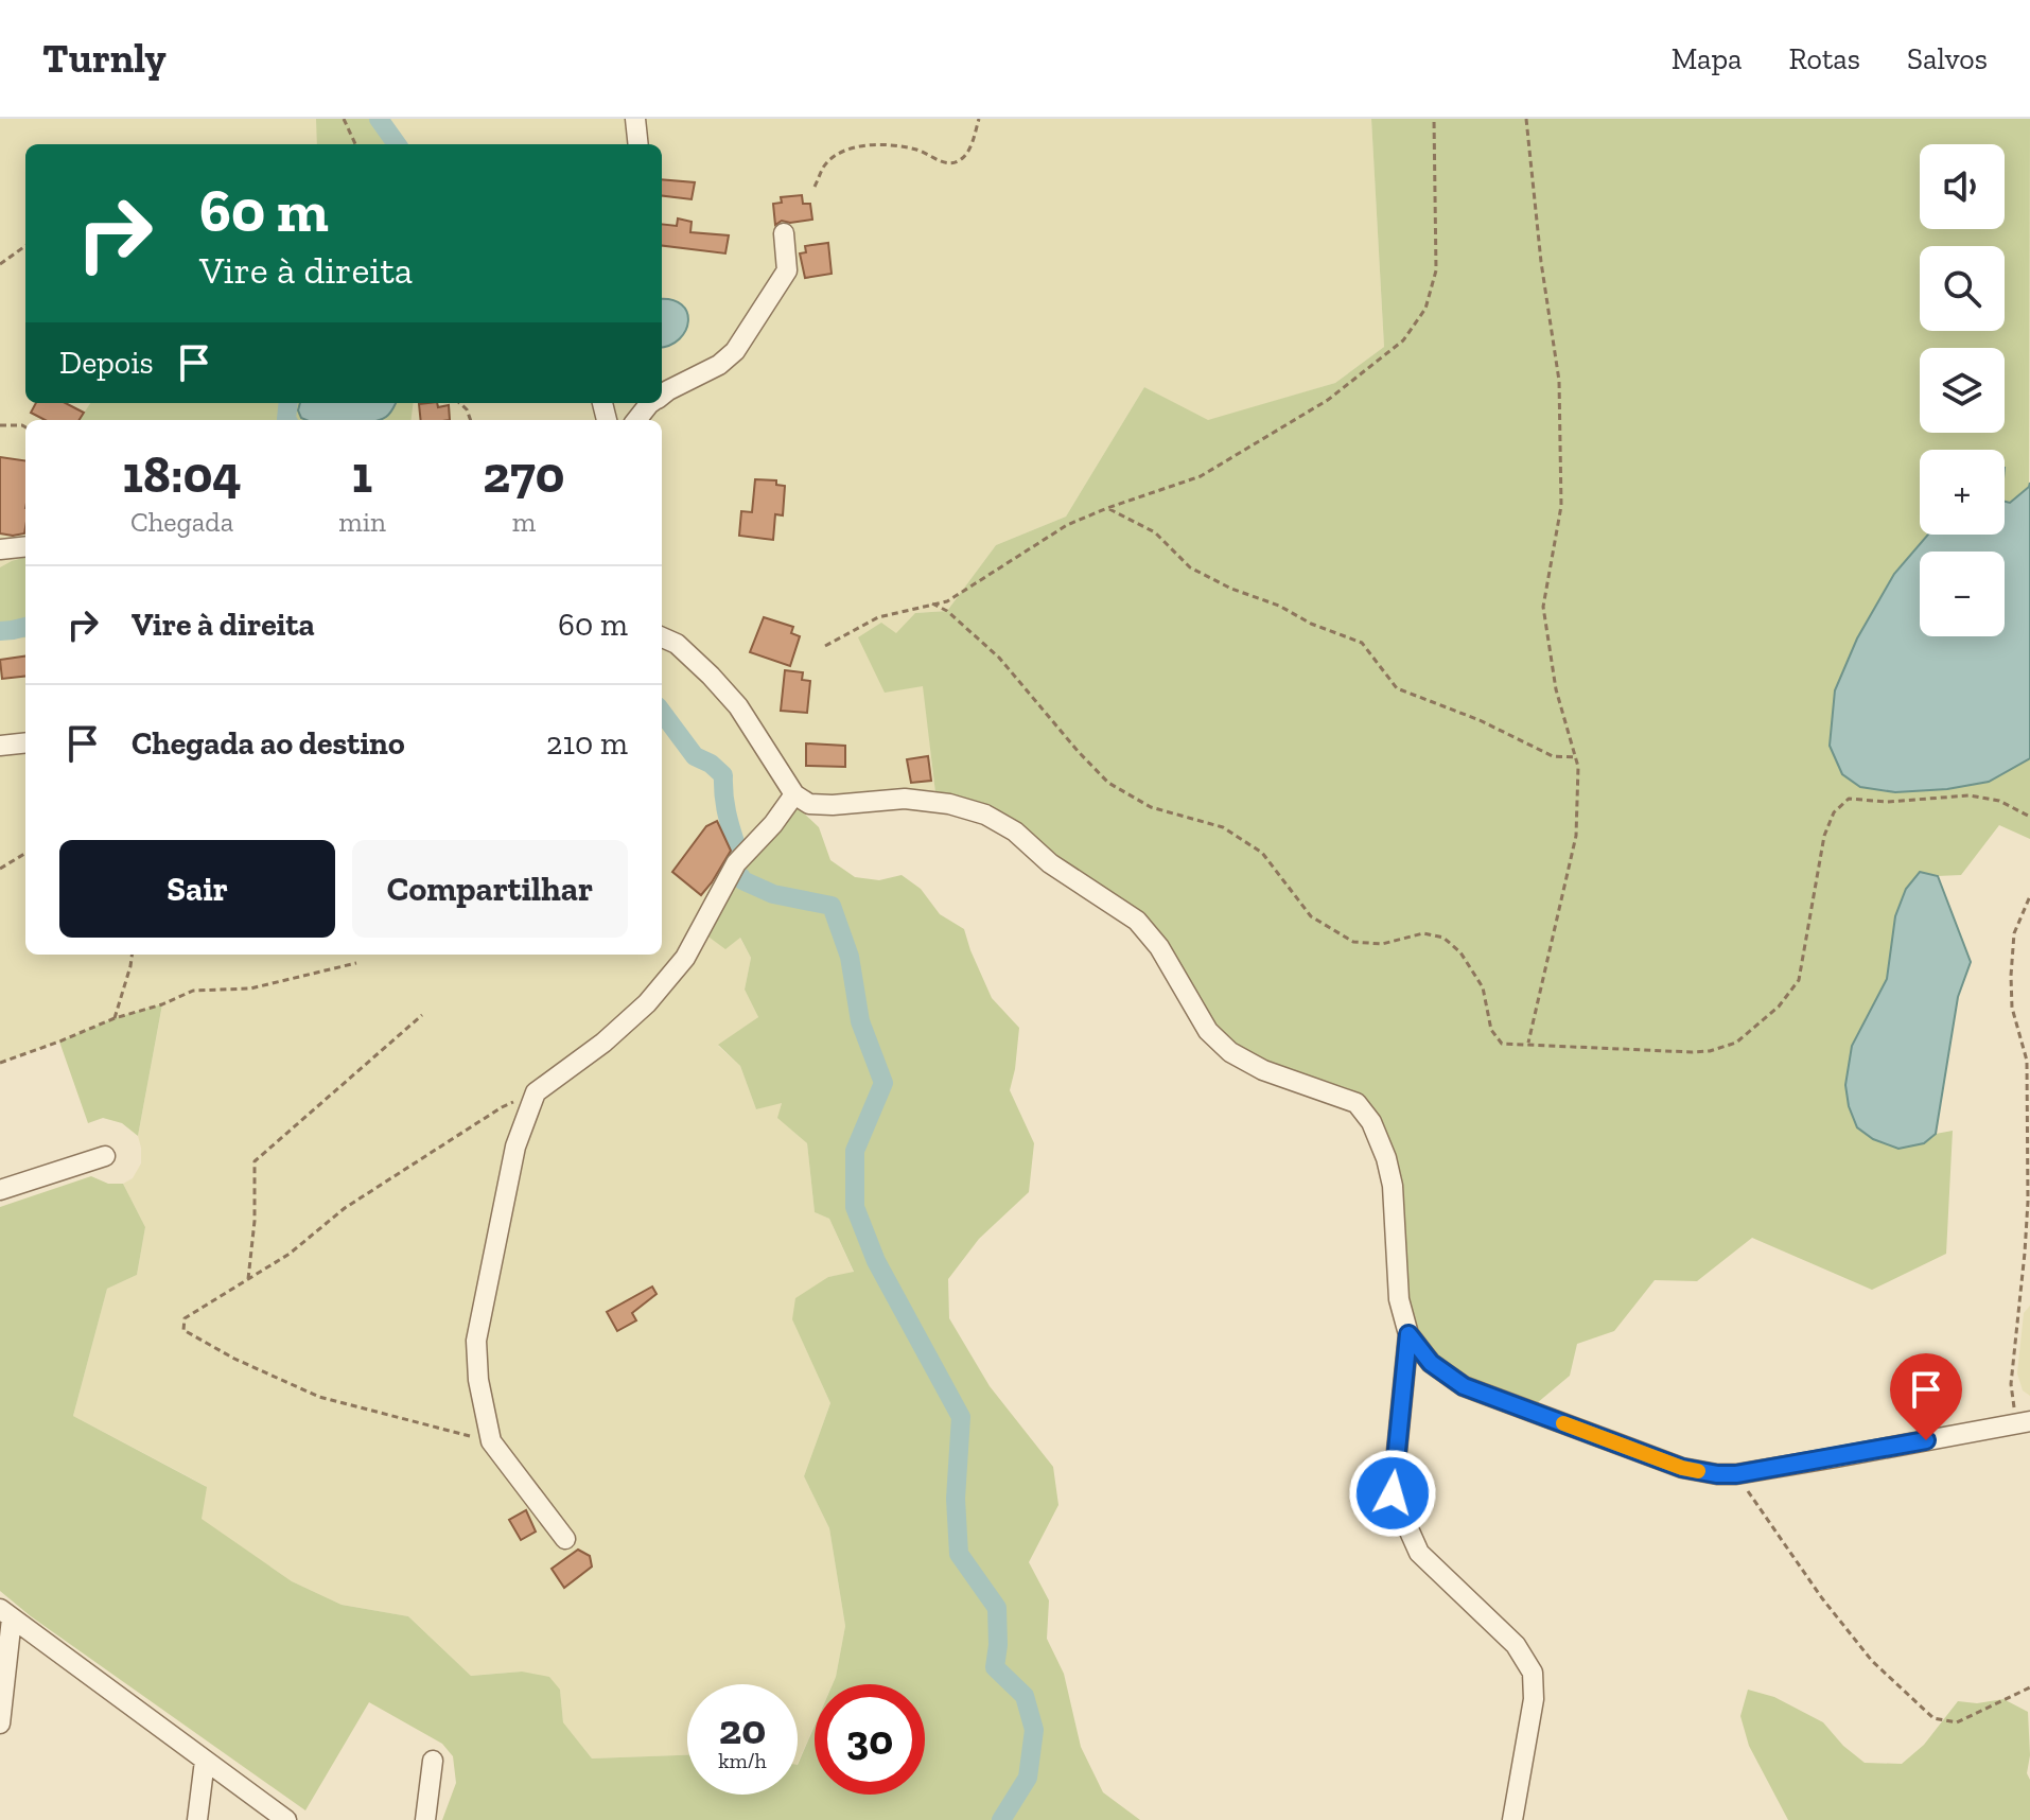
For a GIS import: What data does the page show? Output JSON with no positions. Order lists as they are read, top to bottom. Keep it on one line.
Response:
{"page":{"header":"Turnly","nav":["Mapa","Rotas","Salvos"],"map_buttons":["+","−"],"turn":["60 m","Vire à direita"],"then":"Depois","eta":["18:04","Chegada","1","min","270","m"],"list":[{"name":"Vire à direita","value":"60 m"},{"name":"Chegada ao destino","value":"210 m"}],"buttons":["Sair","Compartilhar"],"speed":"20 km/h","limit":"30"}}
